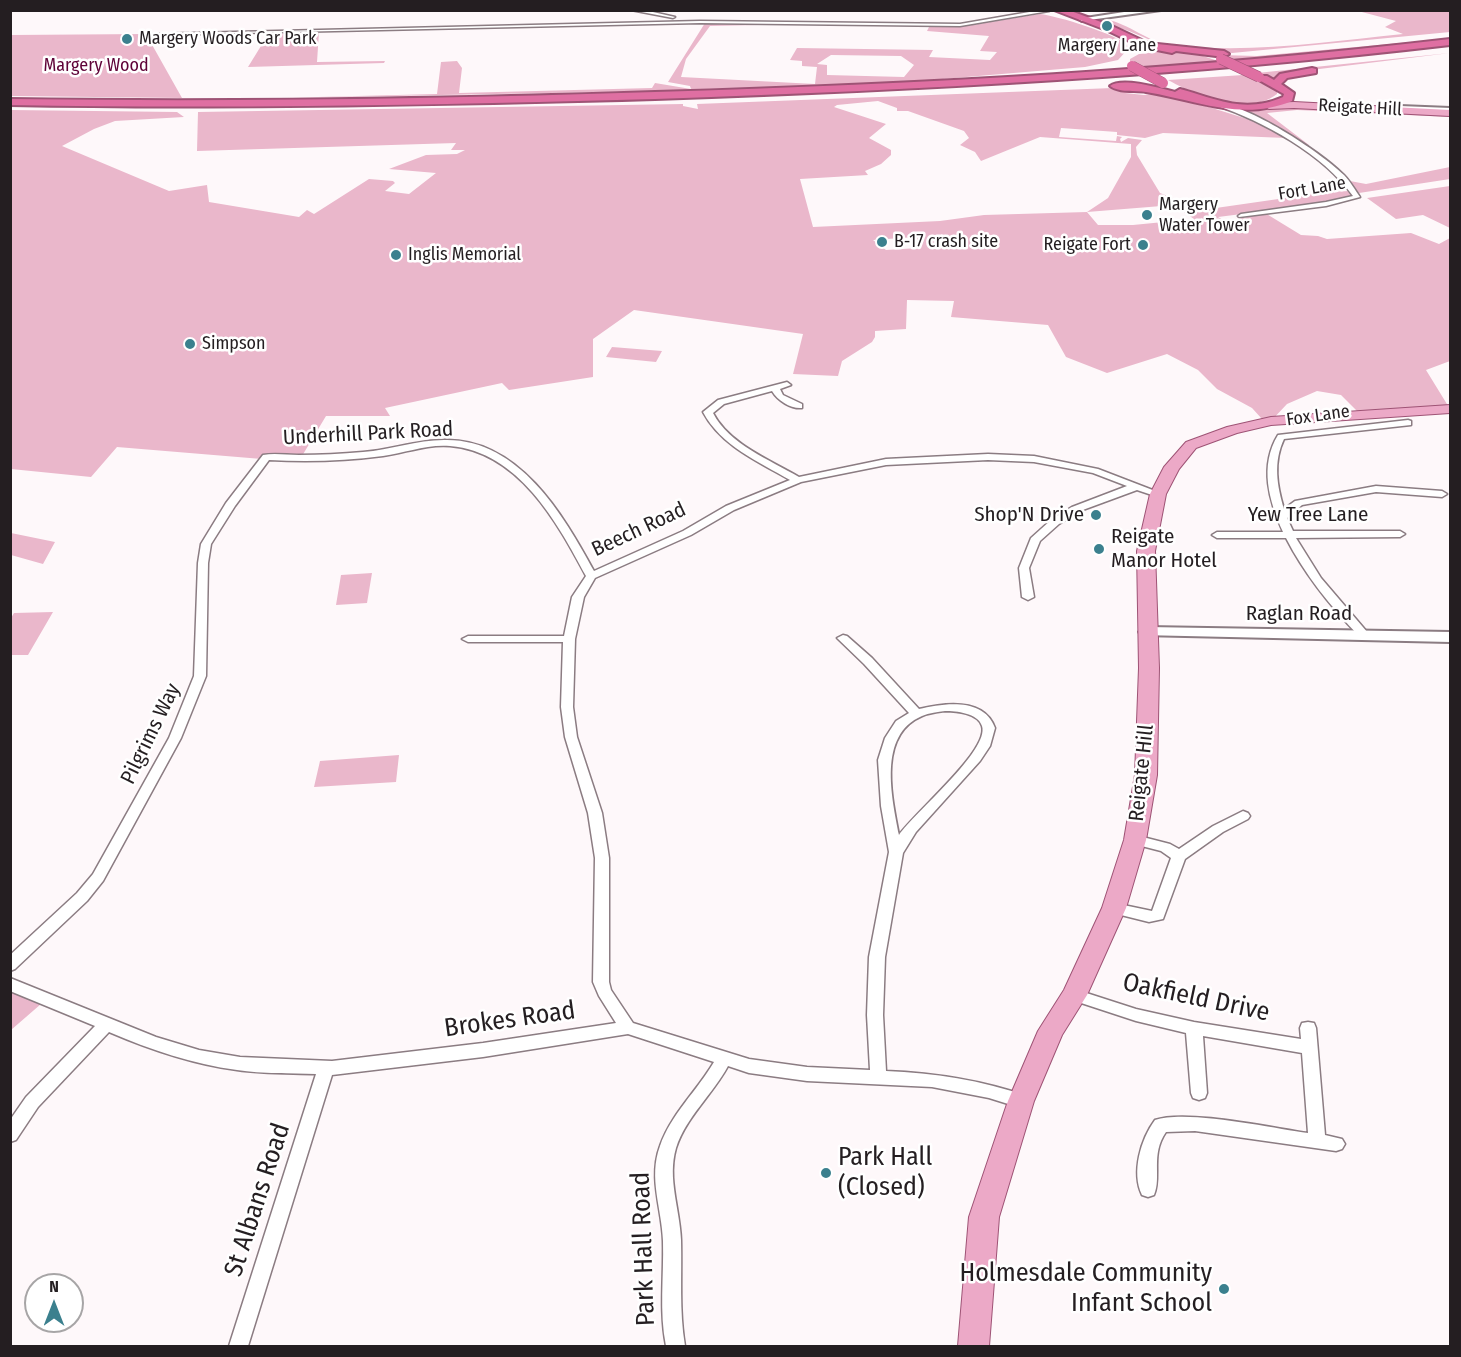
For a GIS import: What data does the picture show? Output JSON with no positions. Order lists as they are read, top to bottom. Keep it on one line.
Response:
{"streets":{"main road":["Reigate Hill"],"street":["Fort Lane","Fox Lane","Underhill Park Road","Yew Tree Lane","Beech Road","Raglan Road","Pilgrims Way","Oakfield Drive","Brokes Road","St Albans Road","Park Hall Road"]},"crossings":[["Reigate Hill","Beech Road"],["Reigate Hill","Raglan Road"],["Reigate Hill","Oakfield Drive"],["Reigate Hill","Brokes Road"],["Underhill Park Road","Beech Road"],["Underhill Park Road","Pilgrims Way"],["Beech Road","Brokes Road"],["Brokes Road","St Albans Road"],["Brokes Road","Park Hall Road"]],"parks":["Margery Wood"],"places":["Margery Lane","Margery Woods Car Park","Margery Water Tower","B-17 crash site","Reigate Fort","Inglis Memorial","Simpson","Shop'N Drive","Reigate Manor Hotel","Park Hall (Closed)","Holmesdale Community Infant School"],"north":"top"}
